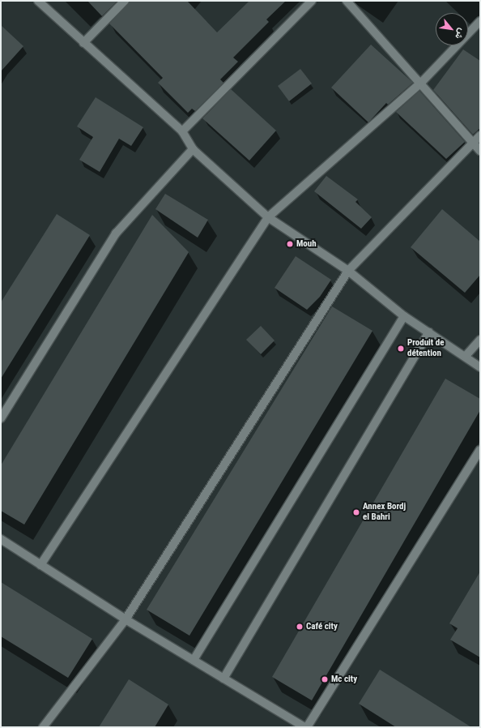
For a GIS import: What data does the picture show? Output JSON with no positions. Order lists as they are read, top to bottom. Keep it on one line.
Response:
{"places":["Mouh","Produit de détention","Annex Bordj el Bahri","Café city","Mc city"],"north":"bottom right"}
